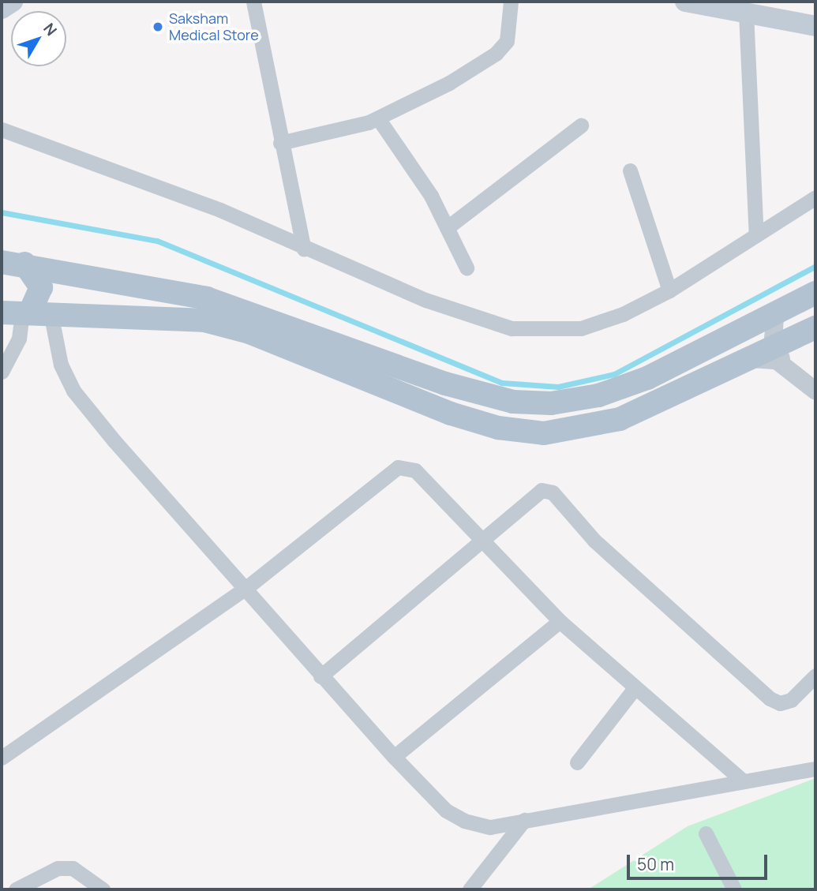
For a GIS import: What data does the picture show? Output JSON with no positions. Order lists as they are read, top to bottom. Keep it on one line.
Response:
{"places":["Saksham Medical Store"],"scale_bar":"50 m","north":"top right"}
